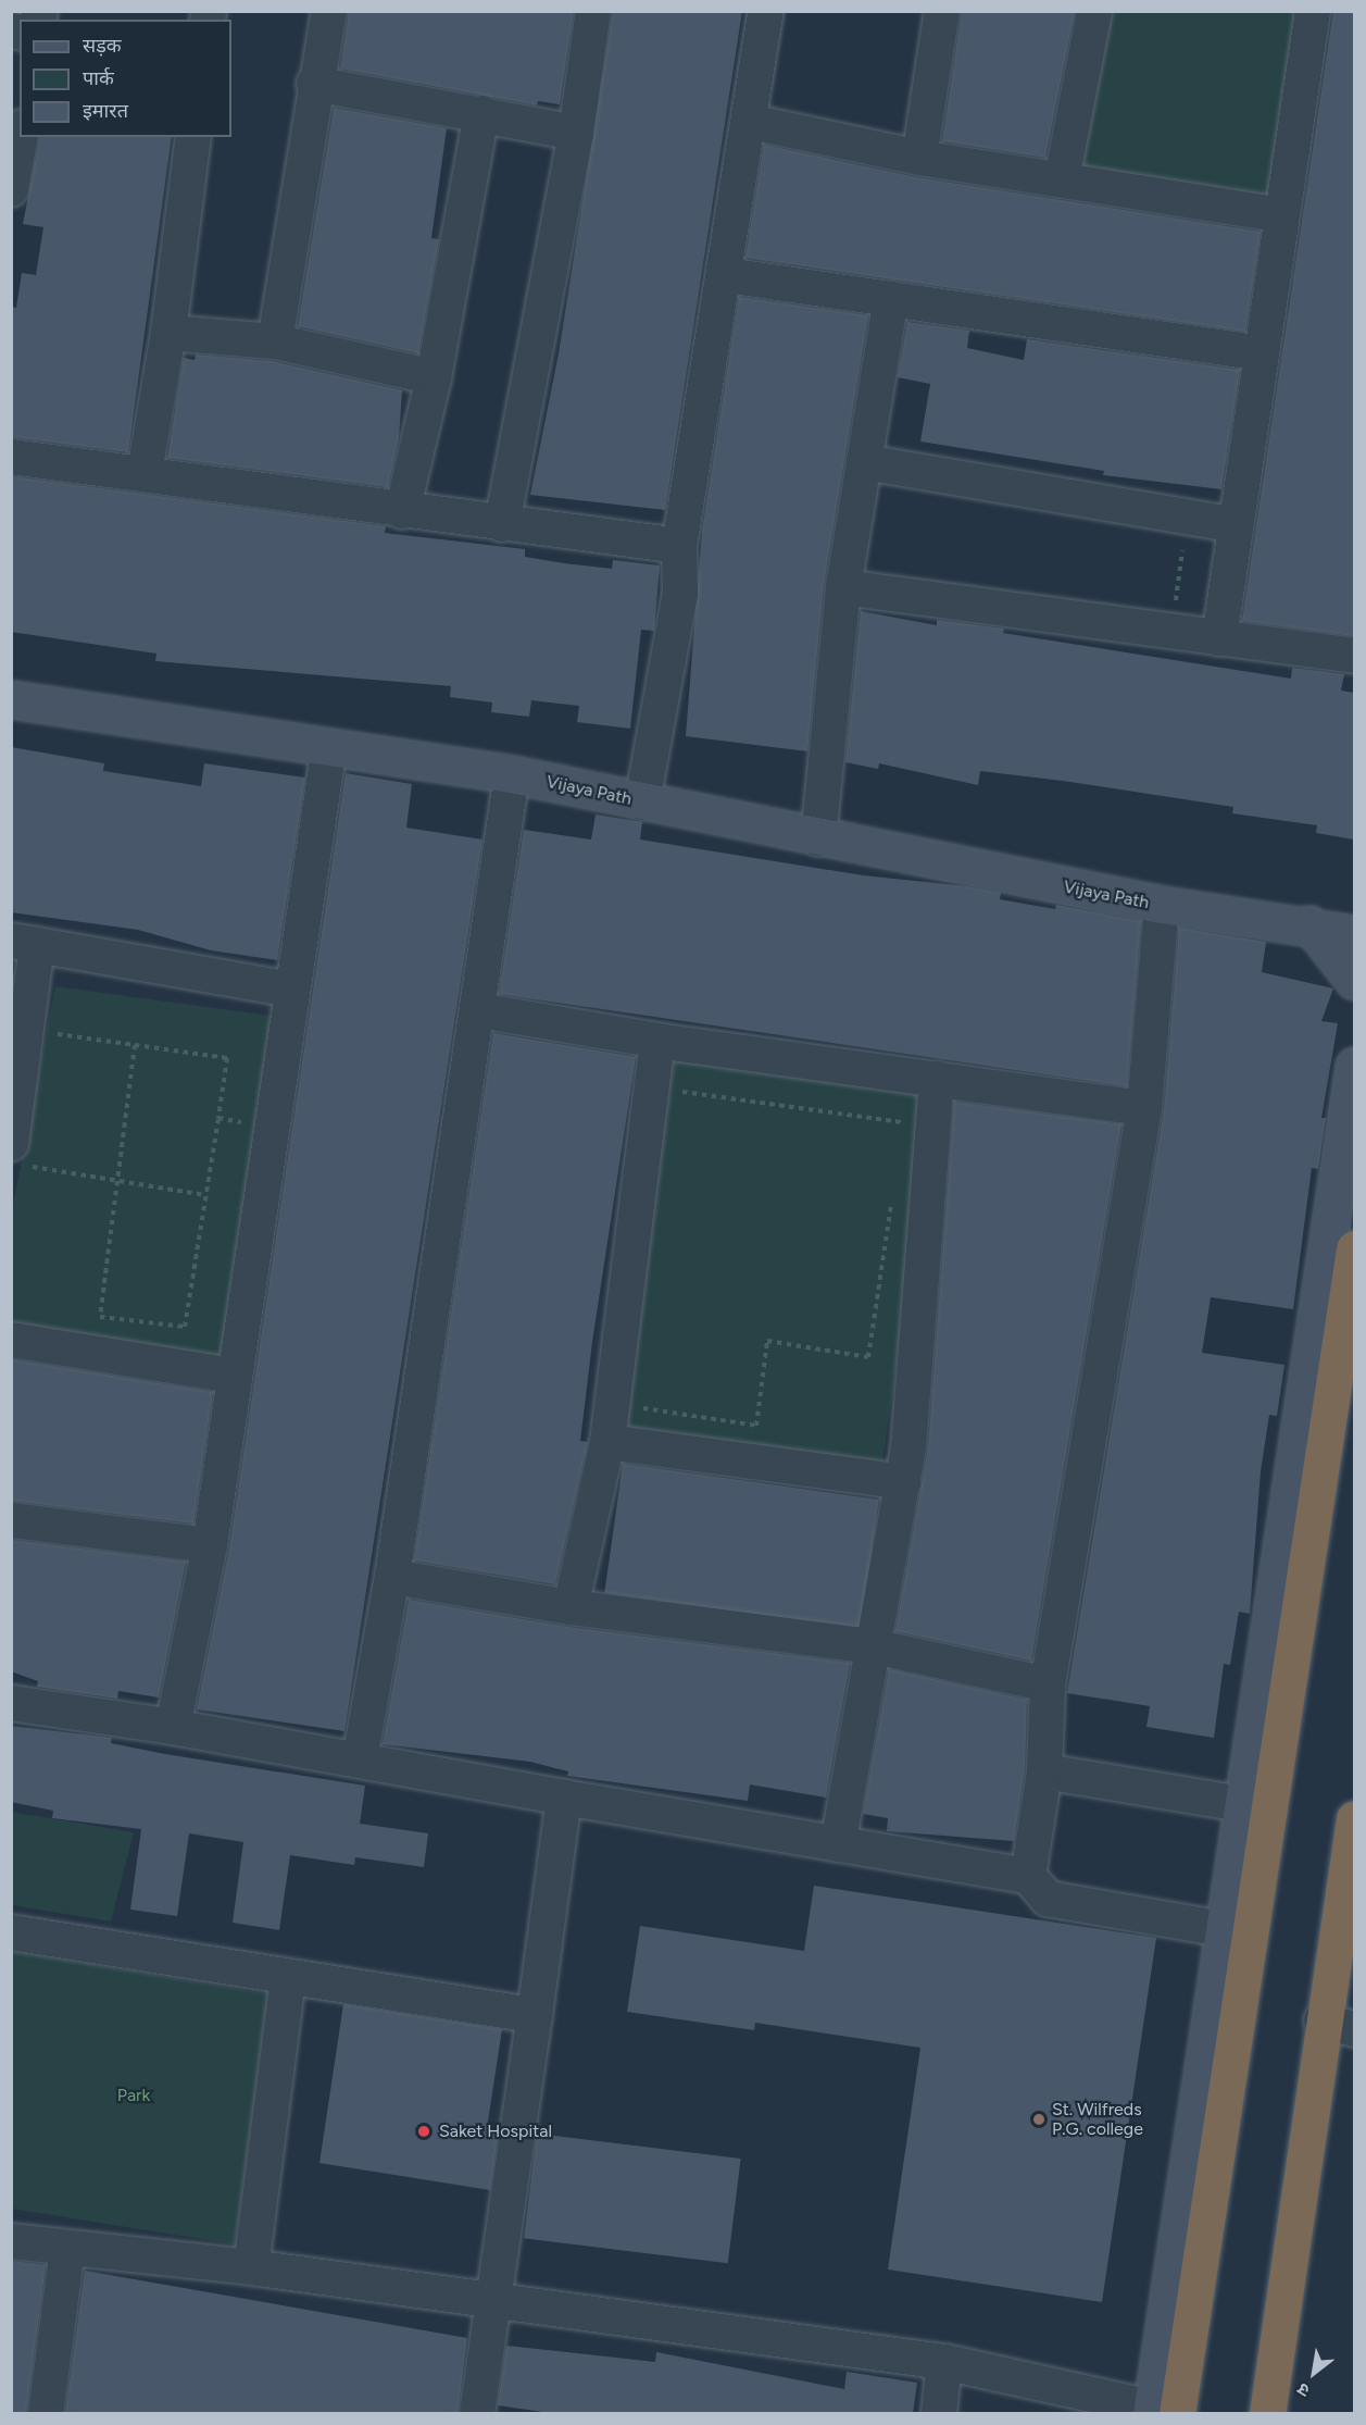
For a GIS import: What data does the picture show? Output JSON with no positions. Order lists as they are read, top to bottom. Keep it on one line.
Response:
{"streets":{"street":["Vijaya Path"]},"parks":["Park"],"places":["St. Wilfreds P.G. college","Saket Hospital"],"legend":["सड़क","पार्क","इमारत"],"north":"bottom left"}
